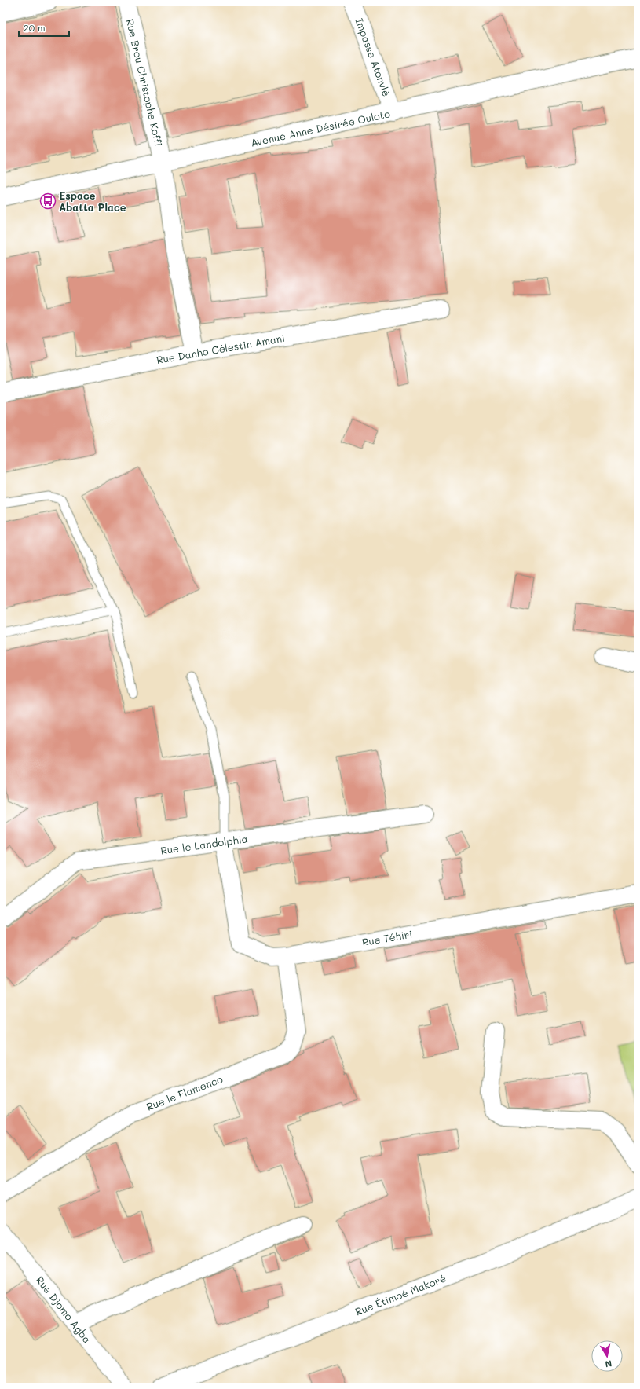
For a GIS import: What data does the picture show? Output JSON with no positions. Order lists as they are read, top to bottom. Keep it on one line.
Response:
{"streets":{"street":["Impasse Atonvlè","Rue Brou Christophe Koffi","Avenue Anne Désirée Ouloto","Rue Danho Célestin Amani","Rue le Landolphia","Rue Téhiri","Rue le Flamenco","Rue Étimoé Makoré","Rue Djomo Agba"]},"crossings":[["Impasse Atonvlè","Avenue Anne Désirée Ouloto"],["Rue Brou Christophe Koffi","Avenue Anne Désirée Ouloto"],["Rue Brou Christophe Koffi","Rue Danho Célestin Amani"],["Rue le Landolphia","Rue Téhiri"],["Rue Téhiri","Rue le Flamenco"]],"places":{"bus stop":["Espace Abatta Place"]},"scale_bar":"20 m","north":"bottom"}
